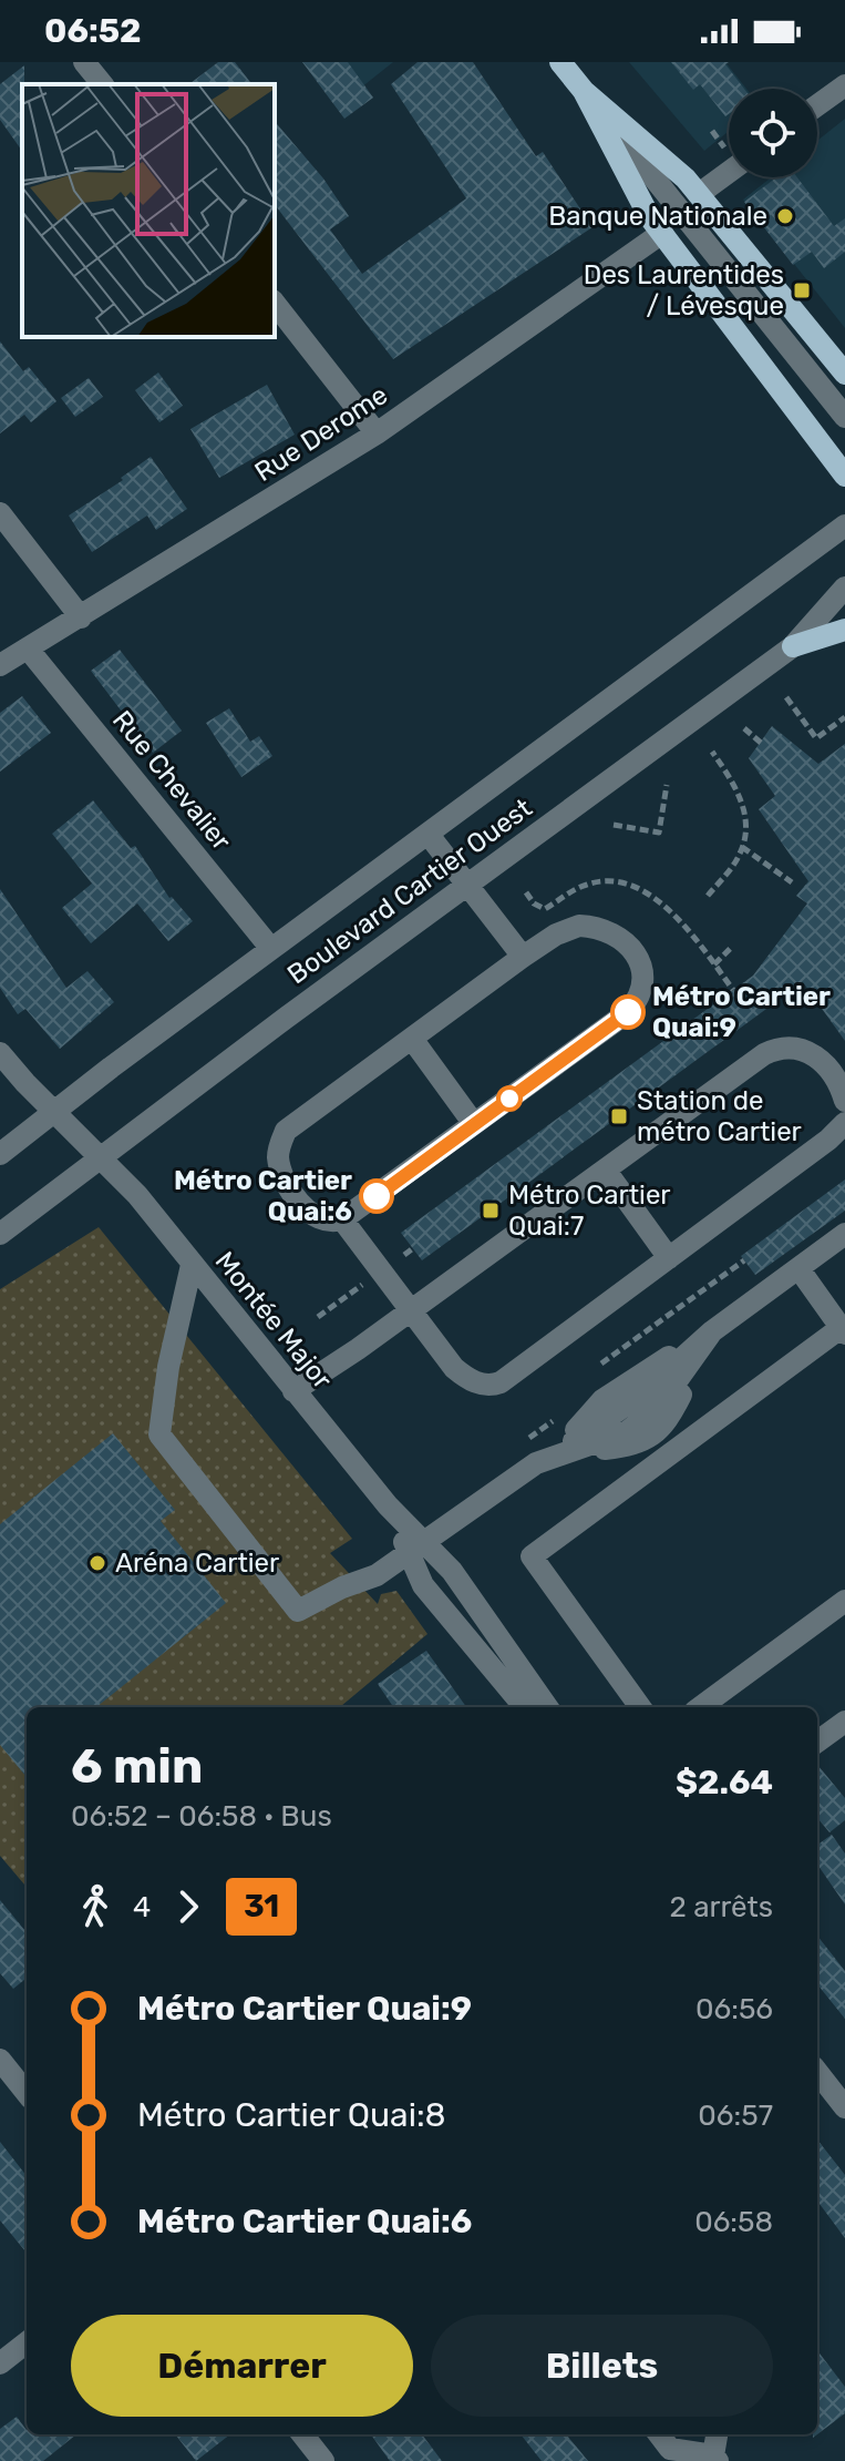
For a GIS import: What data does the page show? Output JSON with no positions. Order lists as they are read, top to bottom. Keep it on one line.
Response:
{"streets":{"street":["Rue Derome","Rue Chevalier","Boulevard Cartier Ouest","Montée Major"]},"crossings":[["Rue Derome","Rue Chevalier"],["Rue Chevalier","Boulevard Cartier Ouest"],["Boulevard Cartier Ouest","Montée Major"]],"places":{"other":["Banque Nationale","Métro Cartier Quai:9","Métro Cartier Quai:6","Aréna Cartier"],"transit":["Des Laurentides / Lévesque","Station de métro Cartier","Métro Cartier Quai:7"]},"lines":["bus line 31"],"page":{"status":"06:52","heading":["6 min","06:52 – 06:58 · Bus","$2.64"],"legs":["4","31","2 arrêts"],"list":[{"name":"Métro Cartier Quai:9","value":"06:56"},{"name":"Métro Cartier Quai:8","value":"06:57"},{"name":"Métro Cartier Quai:6","value":"06:58"}],"buttons":["Démarrer","Billets"]}}
